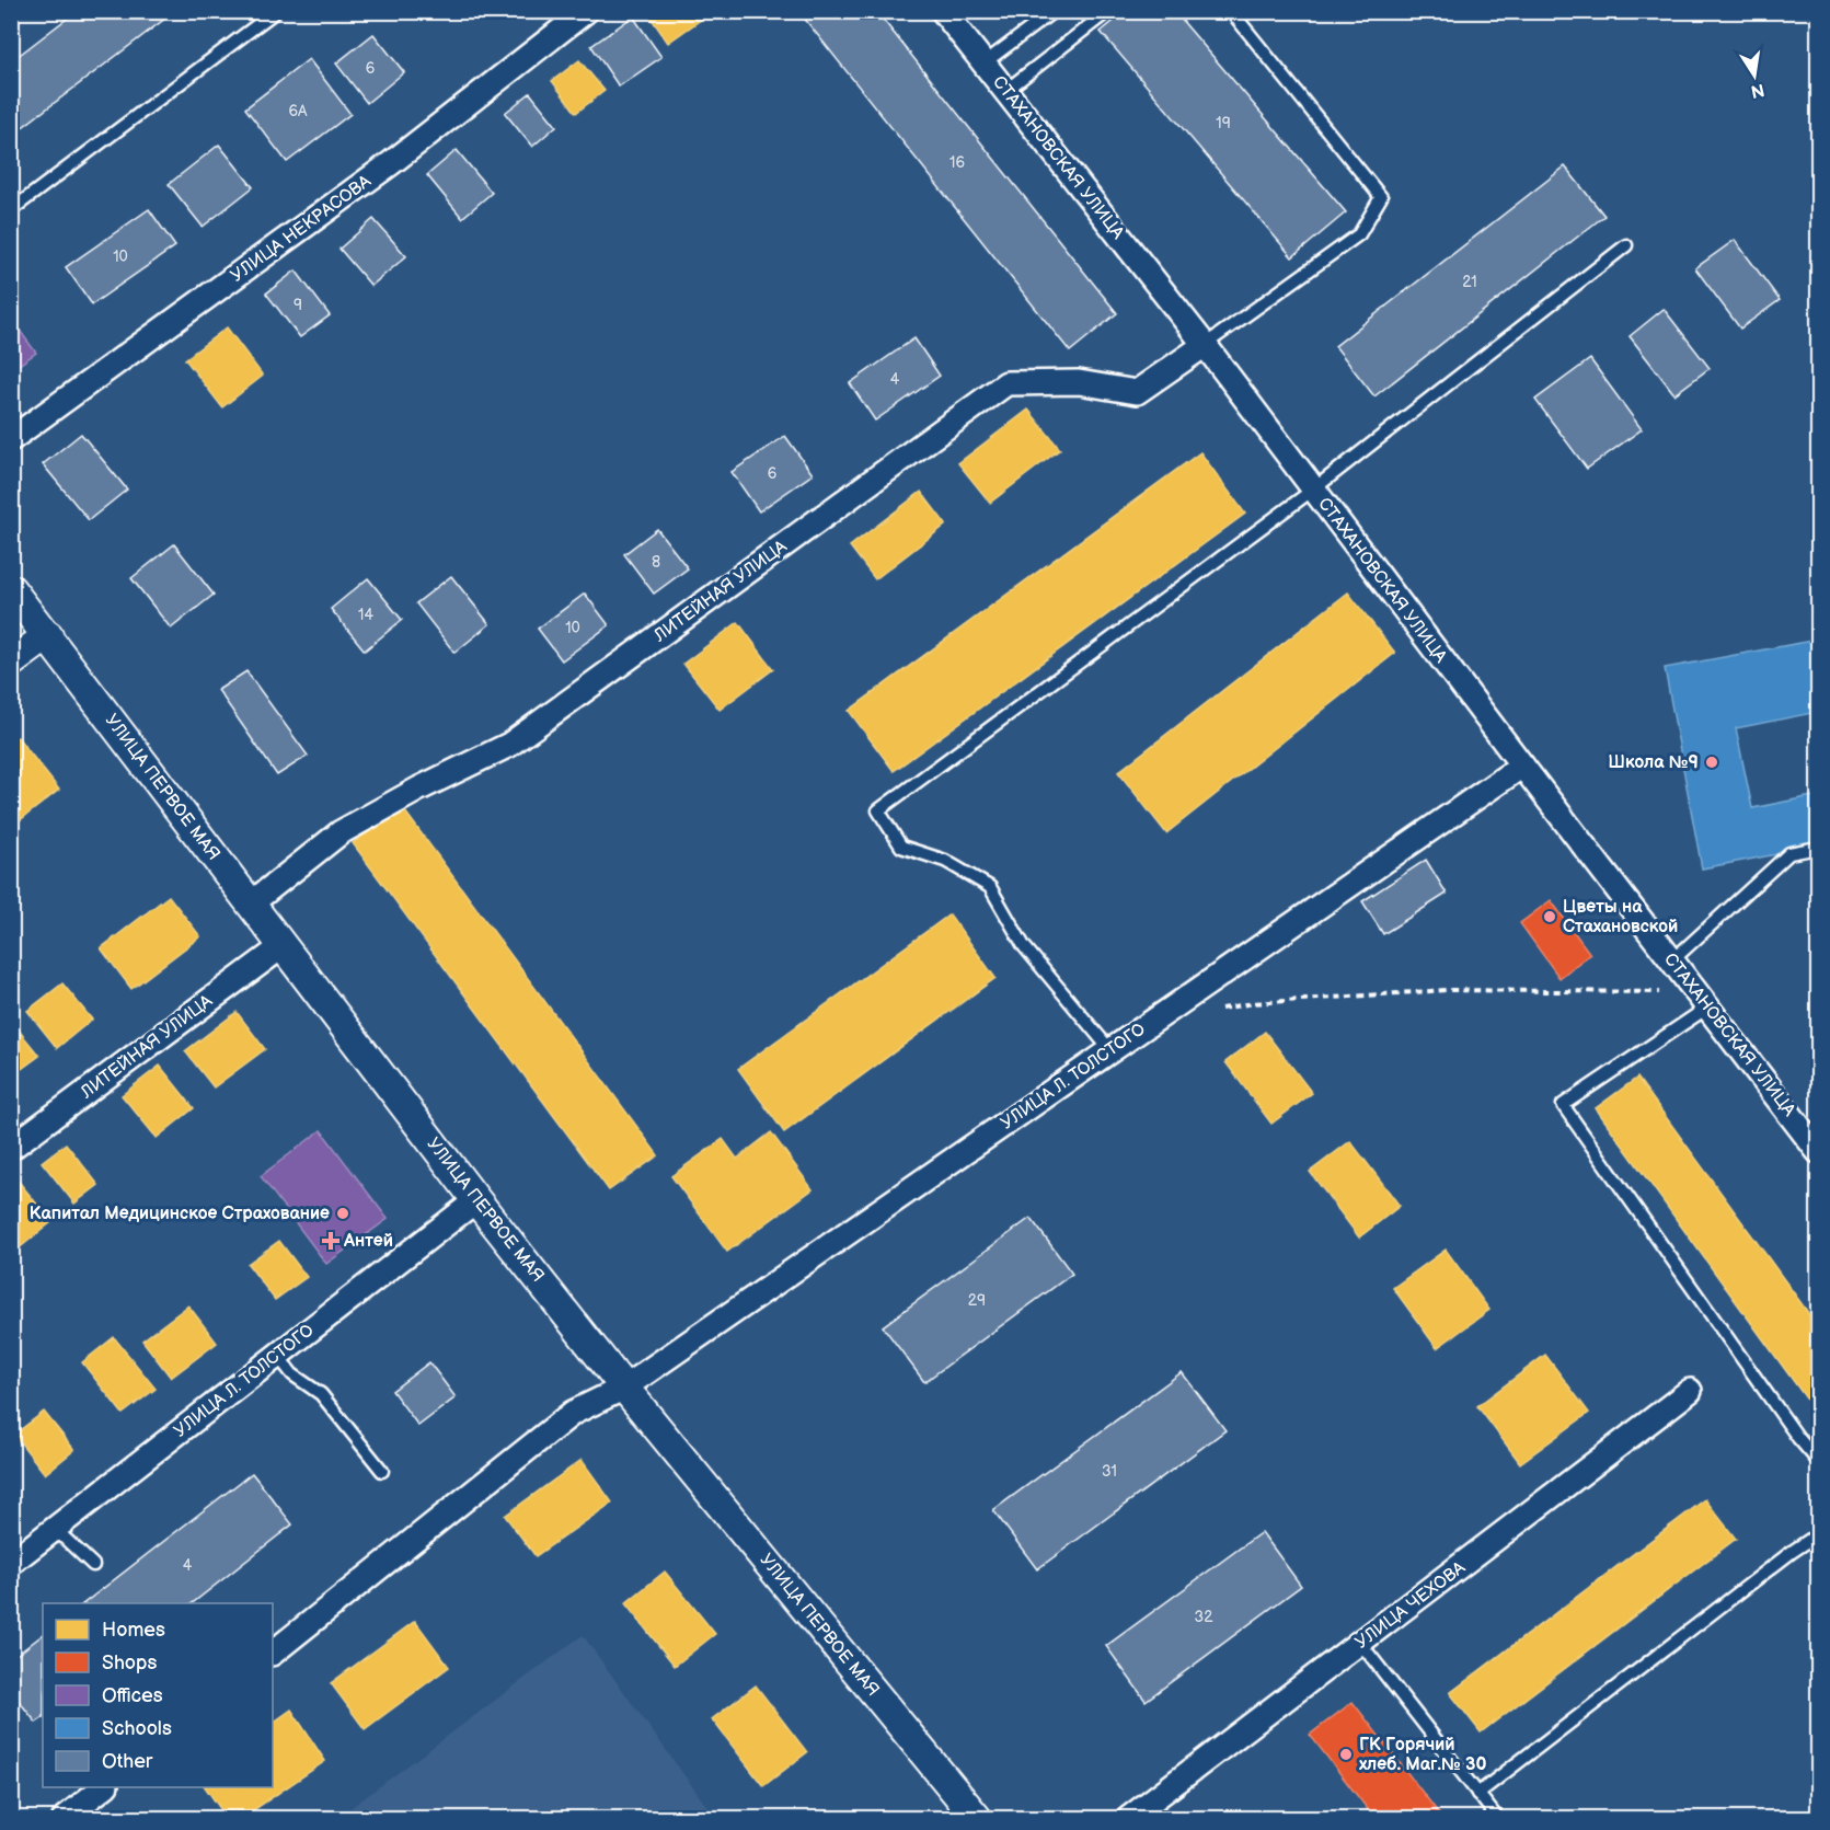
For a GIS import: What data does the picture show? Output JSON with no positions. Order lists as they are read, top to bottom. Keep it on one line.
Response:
{"streets":{"street":["СТАХАНОВСКАЯ УЛИЦА","УЛИЦА НЕКРАСОВА","ЛИТЕЙНАЯ УЛИЦА","УЛИЦА ПЕРВОЕ МАЯ","УЛИЦА Л. ТОЛСТОГО","УЛИЦА ЧЕХОВА"]},"crossings":[["СТАХАНОВСКАЯ УЛИЦА","ЛИТЕЙНАЯ УЛИЦА"],["СТАХАНОВСКАЯ УЛИЦА","УЛИЦА Л. ТОЛСТОГО"],["ЛИТЕЙНАЯ УЛИЦА","УЛИЦА ПЕРВОЕ МАЯ"],["УЛИЦА ПЕРВОЕ МАЯ","УЛИЦА Л. ТОЛСТОГО"]],"places":{"other":["Школа №9","Цветы на Стахановской","Капитал Медицинское Страхование","ГК Горячий хлеб. Маг.№ 30"],"health":["Антей"]},"house_numbers":["6","6А","19","16","10","21","9","4","6","8","14","10","29","31","4","32"],"legend":["Homes","Shops","Offices","Schools","Other"],"north":"bottom"}
